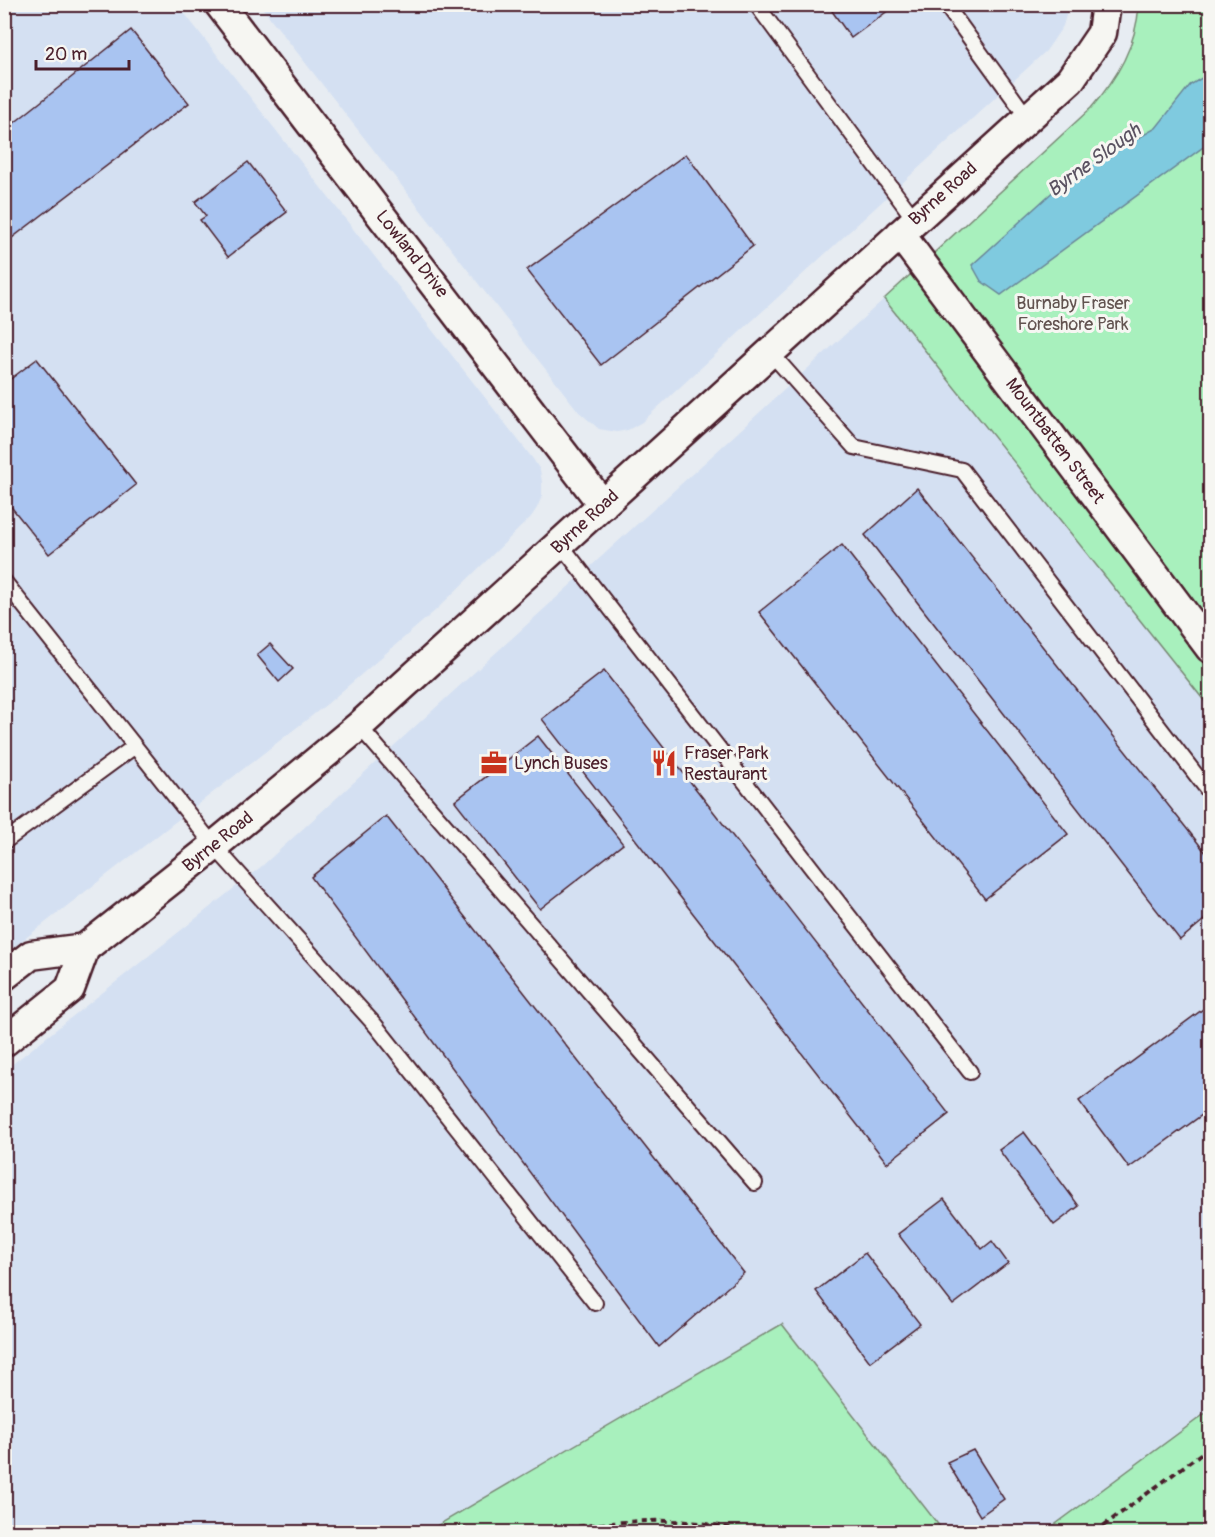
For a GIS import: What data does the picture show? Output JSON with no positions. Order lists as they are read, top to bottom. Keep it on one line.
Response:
{"streets":{"street":["Byrne Road","Lowland Drive","Mountbatten Street"]},"crossings":[["Byrne Road","Lowland Drive"],["Byrne Road","Mountbatten Street"]],"water":["Byrne Slough"],"parks":["Burnaby Fraser Foreshore Park"],"places":{"office":["Lynch Buses"],"restaurant":["Fraser Park Restaurant"]},"scale_bar":"20 m"}
